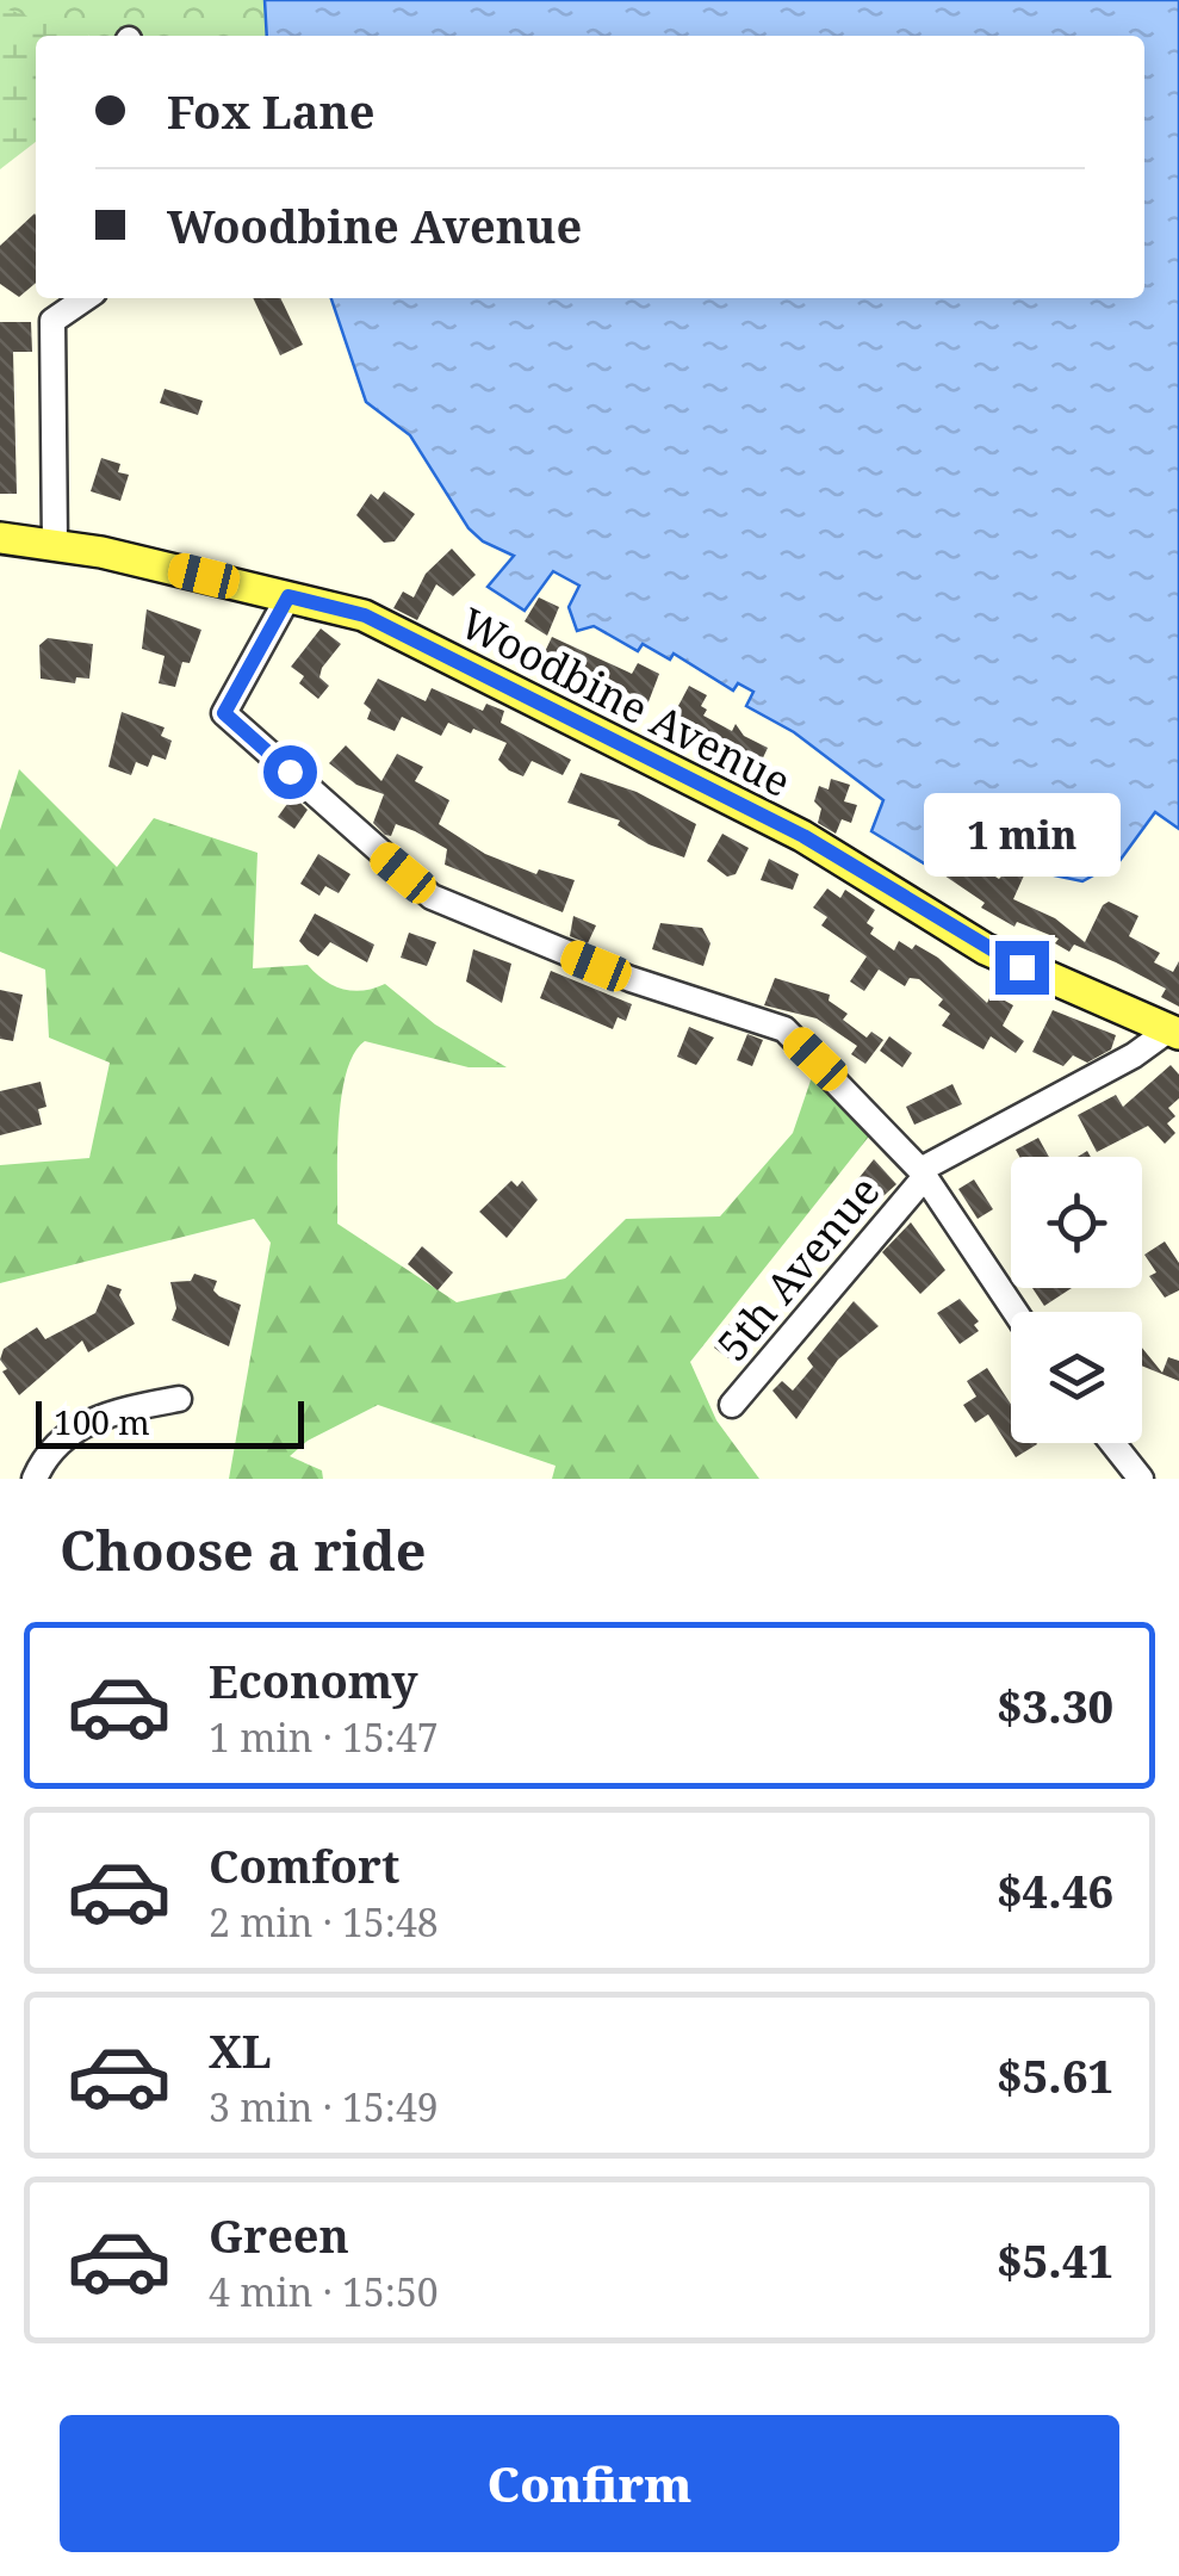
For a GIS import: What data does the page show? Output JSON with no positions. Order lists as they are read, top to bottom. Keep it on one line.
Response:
{"streets":{"main road":["Woodbine Avenue"],"street":["5th Avenue"]},"crossings":[["Woodbine Avenue","5th Avenue"]],"scale_bar":"100 m","page":{"banner":["Fox Lane","Woodbine Avenue"],"bubble":"1 min","scale":"100 m","heading":"Choose a ride","list":[{"name":"Economy","note":"1 min · 15:47","value":"$3.30"},{"name":"Comfort","note":"2 min · 15:48","value":"$4.46"},{"name":"XL","note":"3 min · 15:49","value":"$5.61"},{"name":"Green","note":"4 min · 15:50","value":"$5.41"}],"buttons":"Confirm"}}
